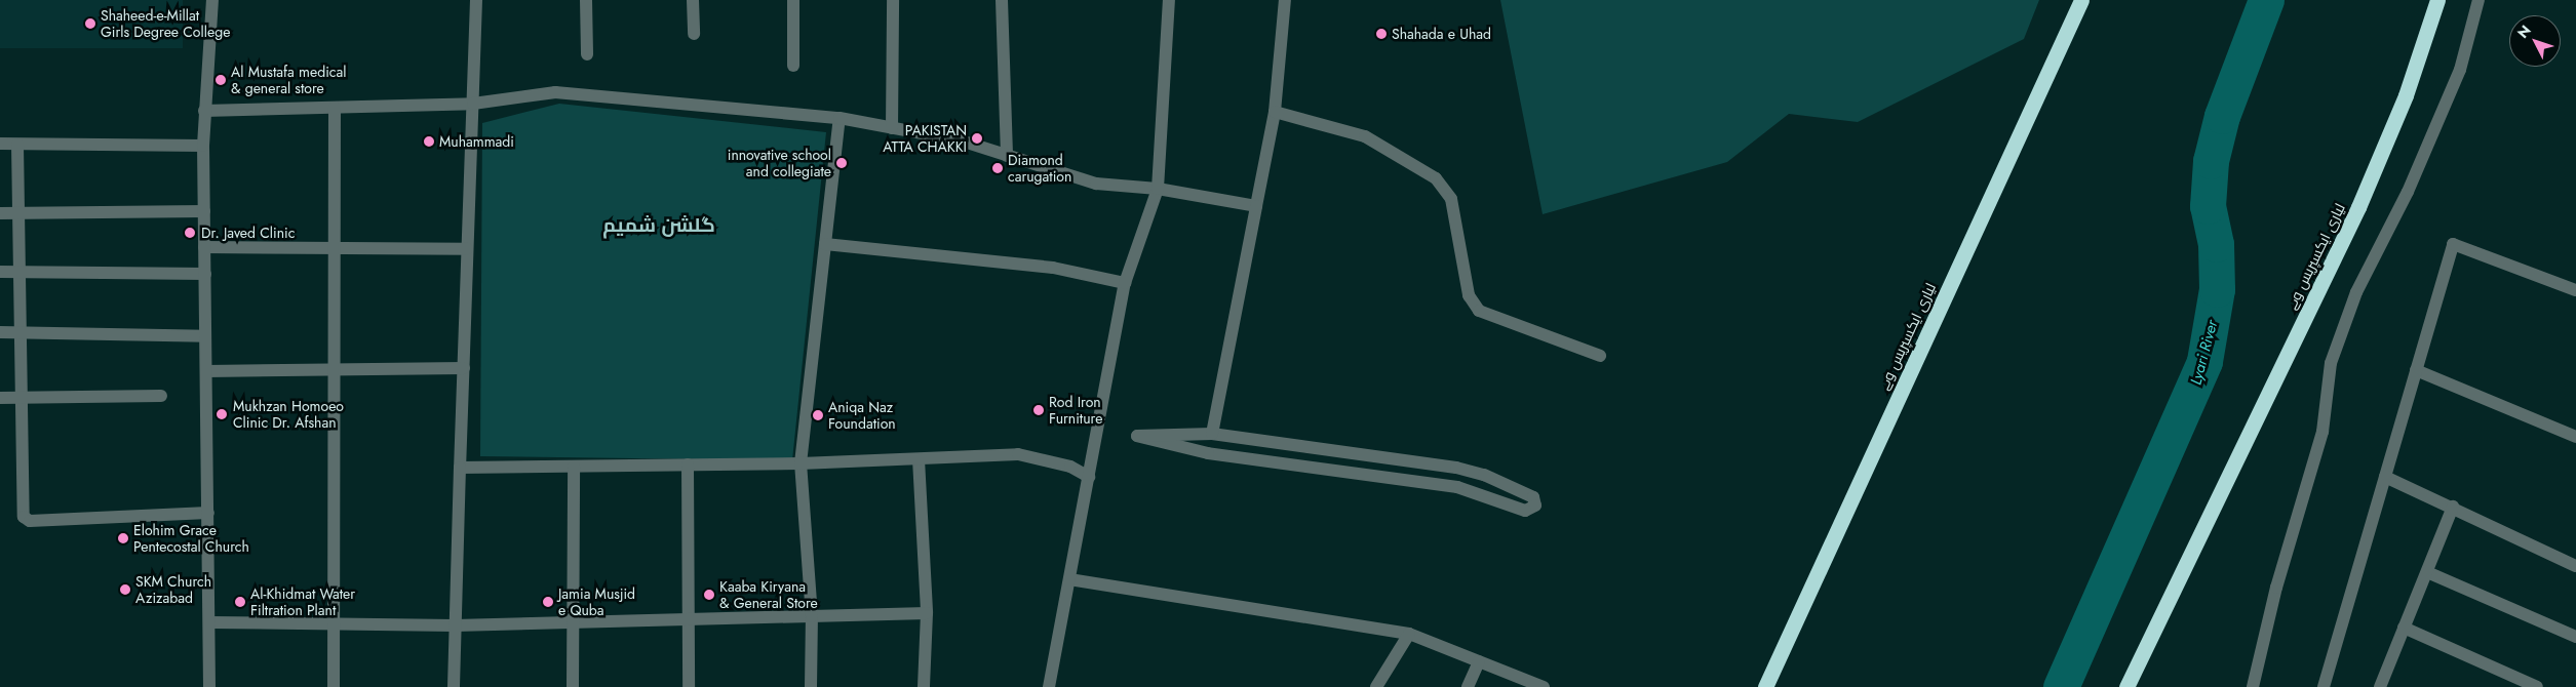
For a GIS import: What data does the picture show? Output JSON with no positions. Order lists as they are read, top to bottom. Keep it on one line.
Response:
{"streets":{"highway":["لیاری ایکسپریس وے"]},"districts":["گلشن شمیم"],"water":["Lyari River"],"places":["Shaheed-e-Millat Girls Degree College","Shahada e Uhad","Al Mustafa medical & general store","PAKISTAN ATTA CHAKKI","Muhammadi","innovative school and collegiate","Diamond carugation","Dr. Javed Clinic","Rod Iron Furniture","Mukhzan Homoeo Clinic Dr. Afshan","Aniqa Naz Foundation","Elohim Grace Pentecostal Church","SKM Church Azizabad","Kaaba Kiryana & General Store","Al-Khidmat Water Filtration Plant","Jamia Musjid e Quba"],"north":"top left"}
